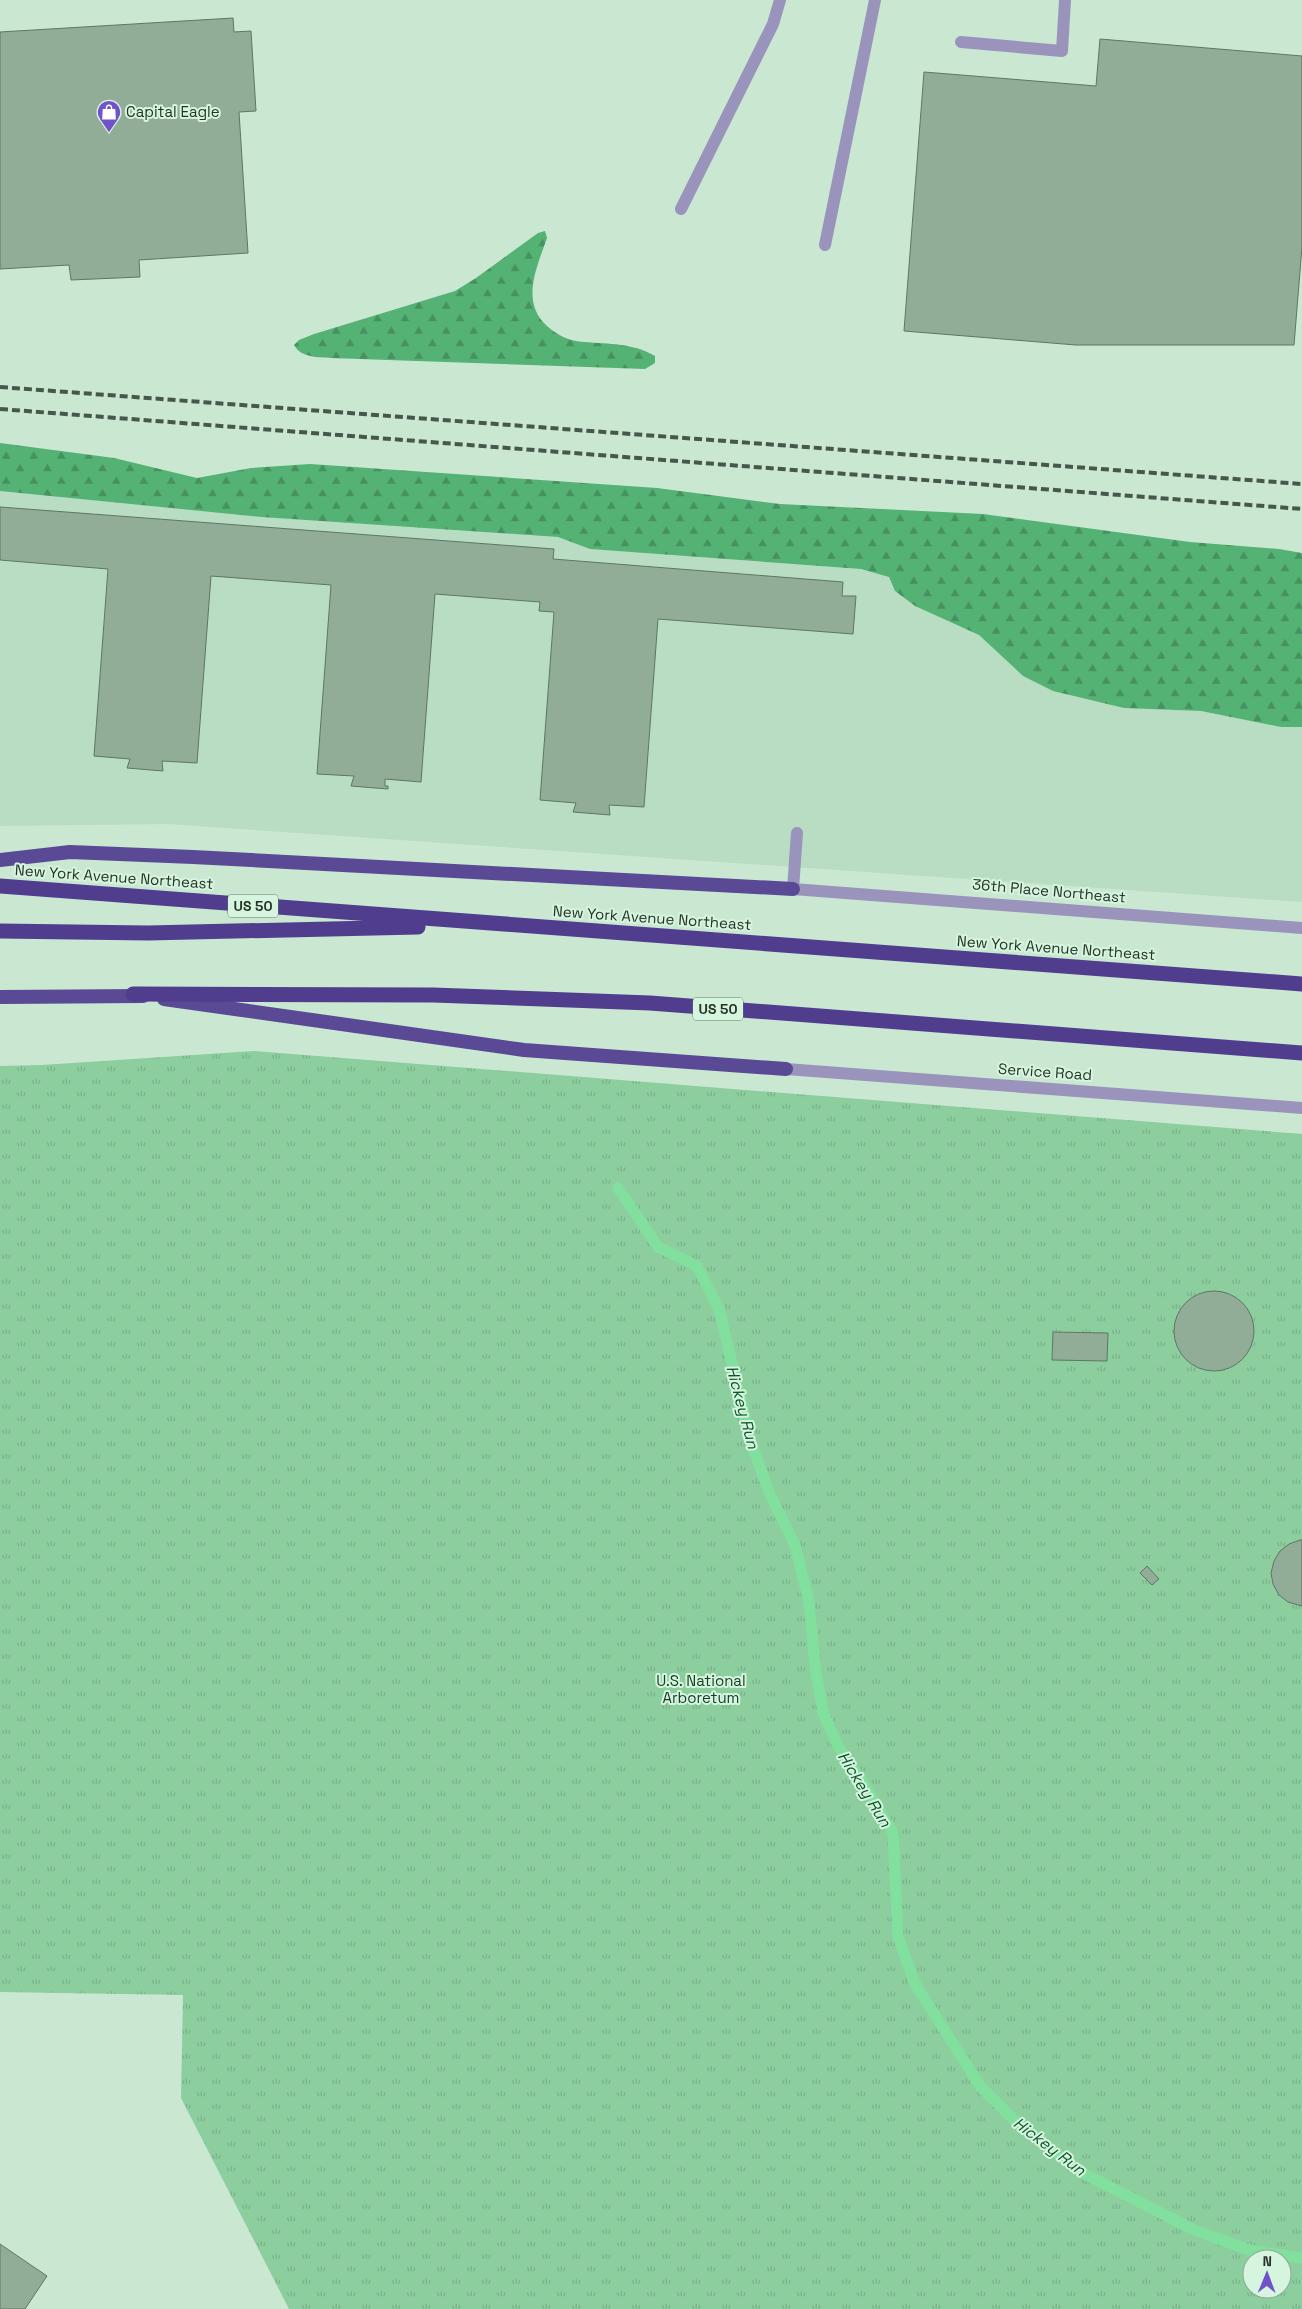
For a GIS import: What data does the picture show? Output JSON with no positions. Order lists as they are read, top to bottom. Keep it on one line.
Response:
{"streets":{"highway":["New York Avenue Northeast","US 50"],"street":["36th Place Northeast","Service Road"]},"water":["Hickey Run"],"parks":["U.S. National Arboretum"],"places":{"shop":["Capital Eagle"]},"north":"top"}
